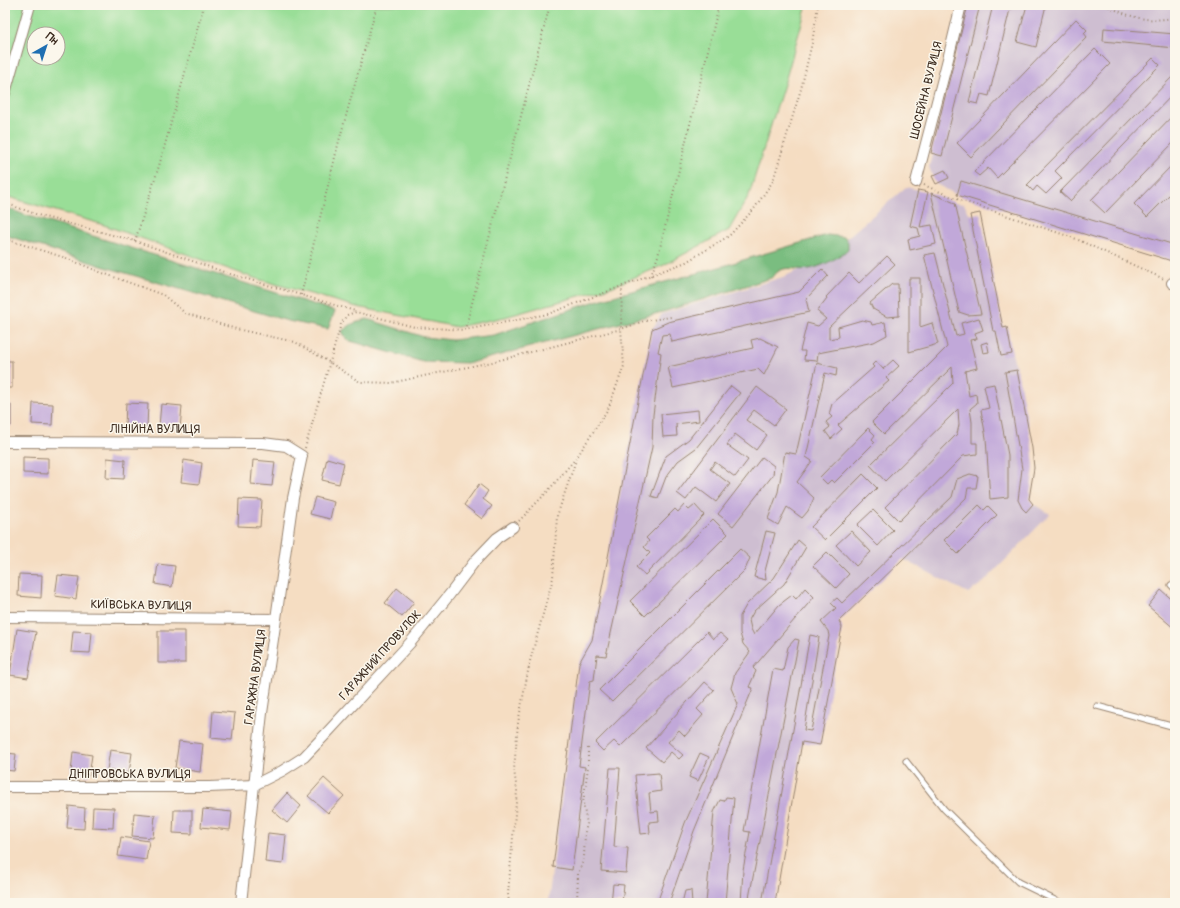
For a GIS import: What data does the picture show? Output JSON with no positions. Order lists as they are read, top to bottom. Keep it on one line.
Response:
{"streets":{"street":["ШОСЕЙНА ВУЛИЦЯ","ЛІНІЙНА ВУЛИЦЯ","КИЇВСЬКА ВУЛИЦЯ","ГАРАЖНИЙ ПРОВУЛОК","ГАРАЖНА ВУЛИЦЯ","ДНІПРОВСЬКА ВУЛИЦЯ"]},"crossings":[["ЛІНІЙНА ВУЛИЦЯ","ГАРАЖНА ВУЛИЦЯ"],["КИЇВСЬКА ВУЛИЦЯ","ГАРАЖНА ВУЛИЦЯ"],["ГАРАЖНИЙ ПРОВУЛОК","ГАРАЖНА ВУЛИЦЯ"],["ГАРАЖНИЙ ПРОВУЛОК","ДНІПРОВСЬКА ВУЛИЦЯ"],["ГАРАЖНА ВУЛИЦЯ","ДНІПРОВСЬКА ВУЛИЦЯ"]],"north":"top right"}
